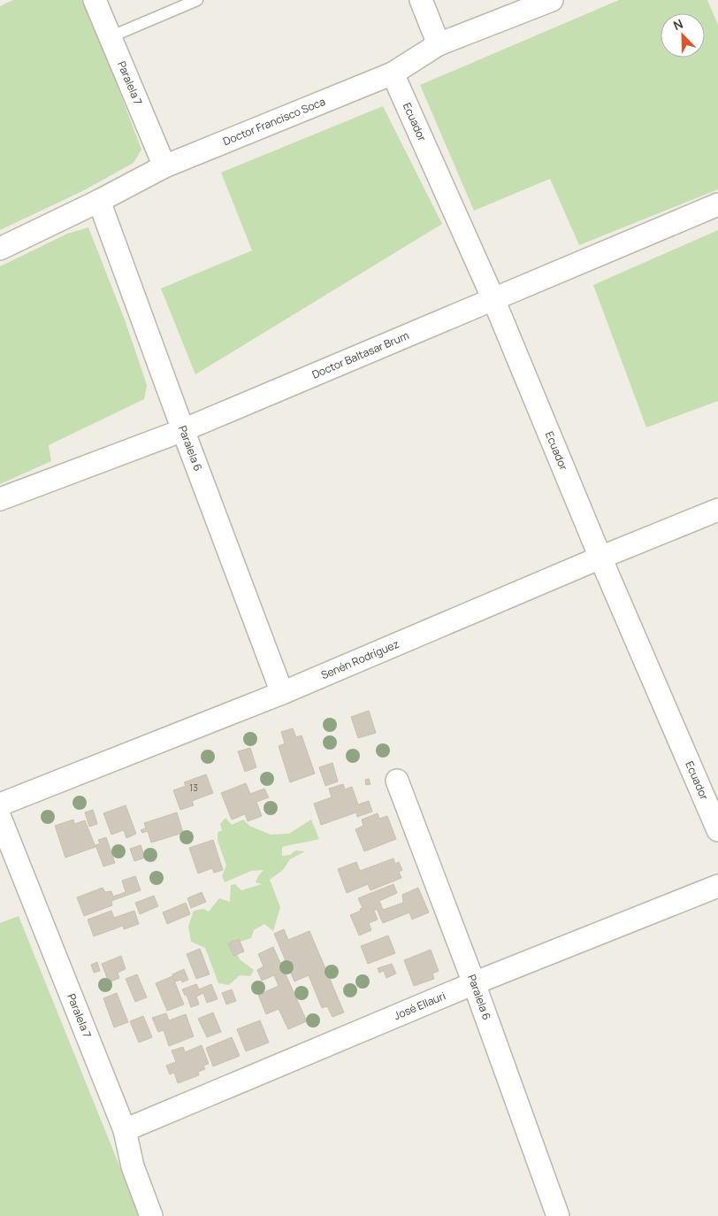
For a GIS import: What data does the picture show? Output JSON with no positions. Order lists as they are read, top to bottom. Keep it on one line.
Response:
{"streets":{"street":["Paralela 7","Doctor Francisco Soca","Ecuador","Doctor Baltasar Brum","Paralela 6","Senén Rodríguez","José Ellauri"]},"crossings":[["Paralela 7","Doctor Francisco Soca"],["Paralela 7","José Ellauri"],["Doctor Francisco Soca","Ecuador"],["Doctor Francisco Soca","Paralela 6"],["Ecuador","Doctor Baltasar Brum"],["Ecuador","Senén Rodríguez"],["Doctor Baltasar Brum","Paralela 6"],["Paralela 6","Senén Rodríguez"],["Paralela 6","José Ellauri"]],"house_numbers":["13"],"north":"top left"}
